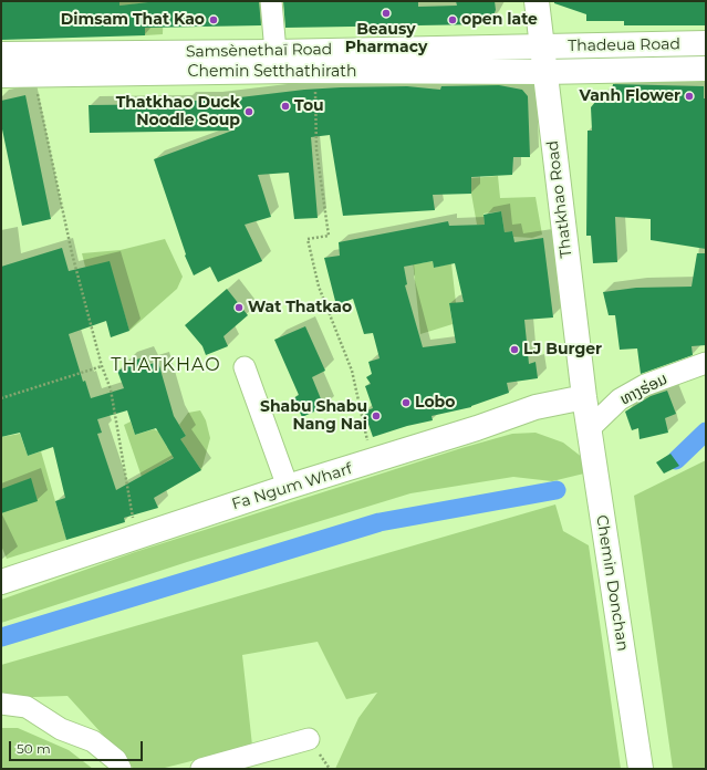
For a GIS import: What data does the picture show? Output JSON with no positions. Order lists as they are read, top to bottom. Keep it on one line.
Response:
{"streets":{"main road":["Thadeua Road","Samsènethaï Road","Chemin Setthathirath","Thatkhao Road","Fa Ngum Wharf","Chemin Donchan"],"street":["ທາງຮ່ອມ"]},"crossings":[["Thadeua Road","Samsènethaï Road"],["Thadeua Road","Chemin Setthathirath"],["Thadeua Road","Thatkhao Road"],["Samsènethaï Road","Thatkhao Road"],["Chemin Setthathirath","Thatkhao Road"],["Thatkhao Road","Fa Ngum Wharf"],["Thatkhao Road","Chemin Donchan"],["ທາງຮ່ອມ","Chemin Donchan"],["Fa Ngum Wharf","Chemin Donchan"]],"districts":["THATKHAO"],"places":["Beausy Pharmacy","Dimsam That Kao","open late","Vanh Flower","Tou","Thatkhao Duck Noodle Soup","Wat Thatkao","LJ Burger","Lobo","Shabu Shabu Nang Nai"],"scale_bar":"50 m"}
